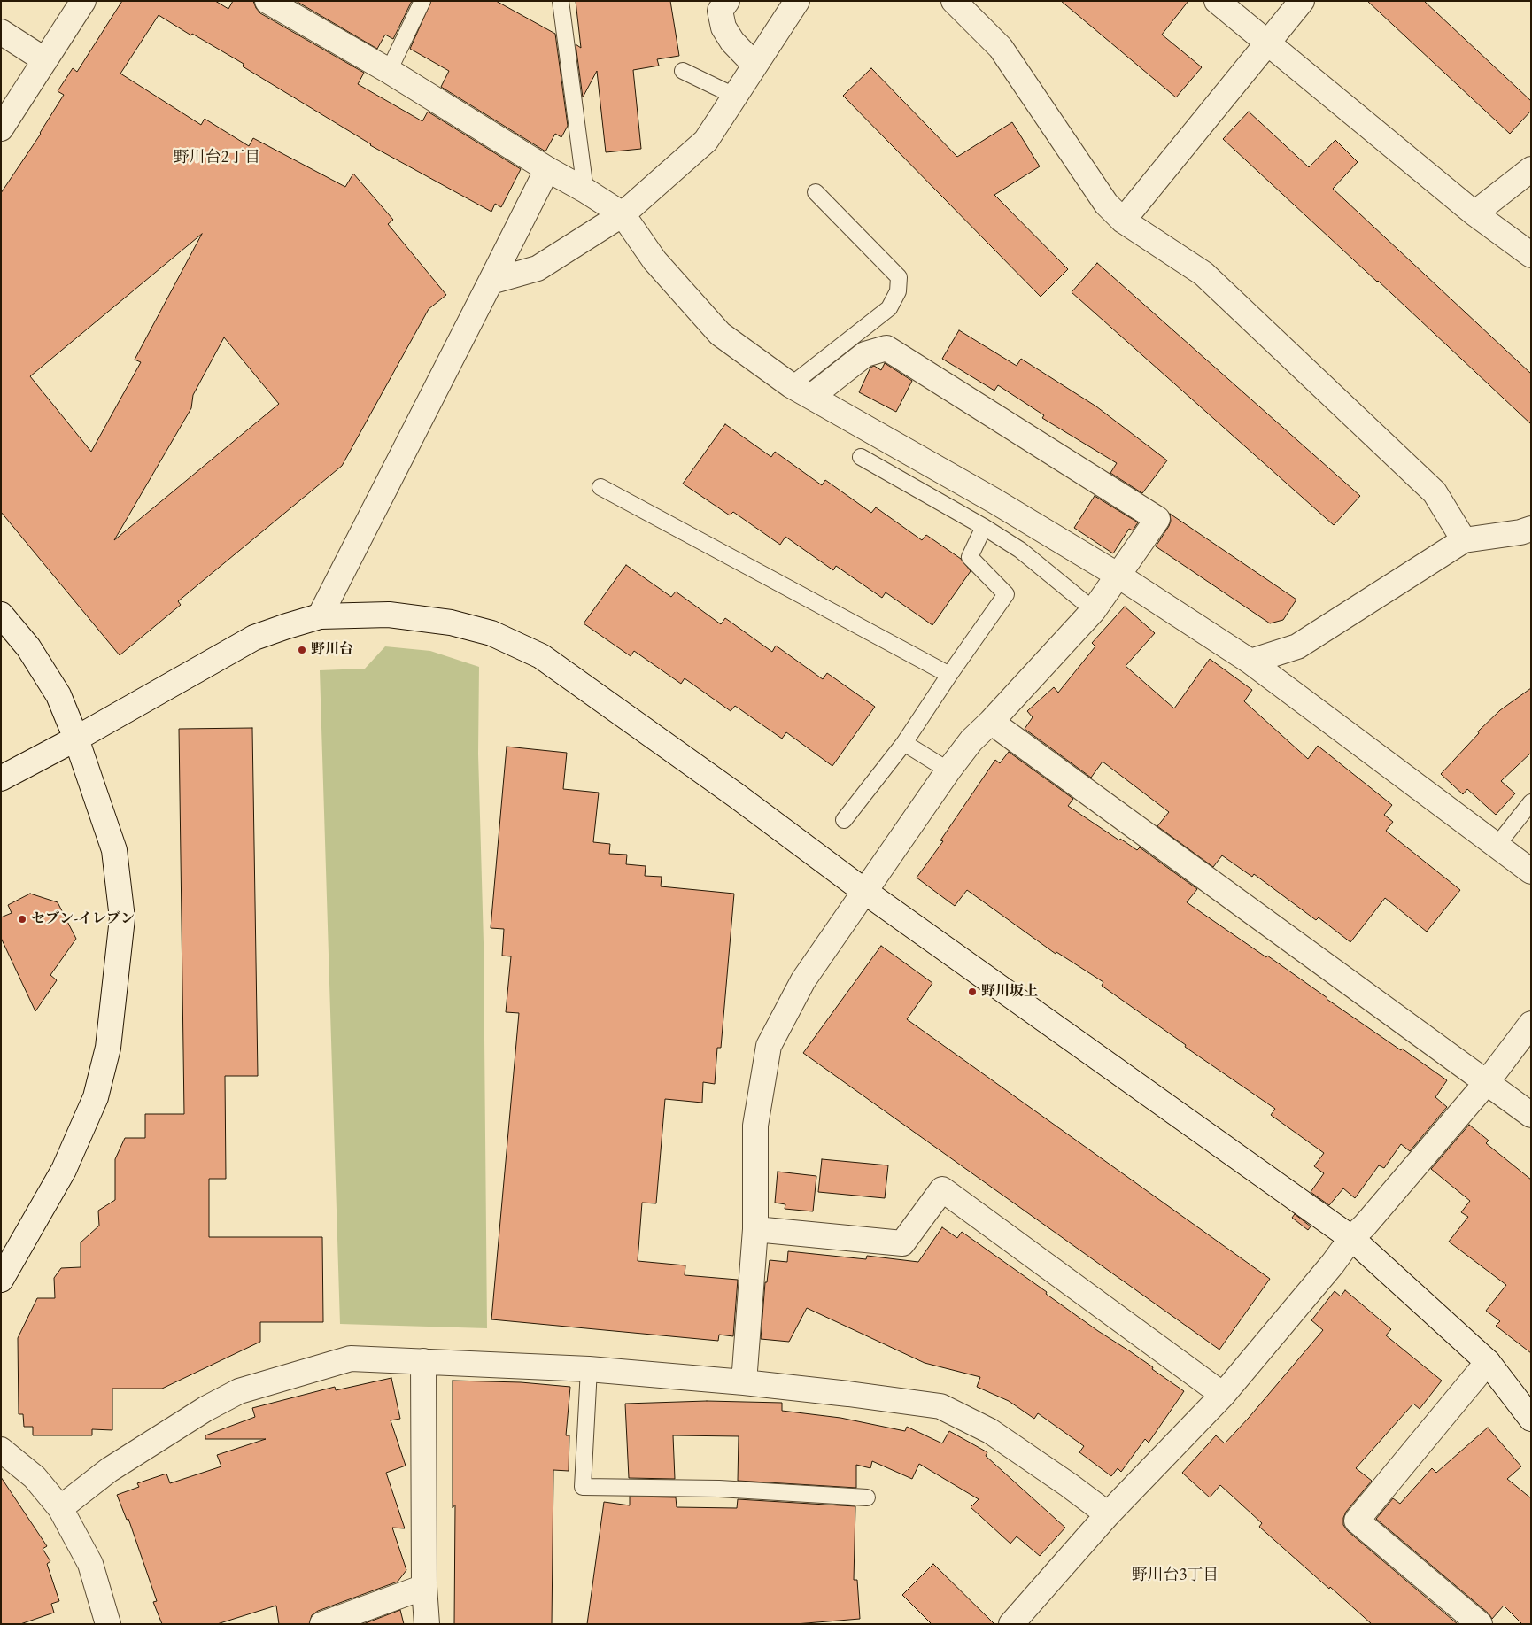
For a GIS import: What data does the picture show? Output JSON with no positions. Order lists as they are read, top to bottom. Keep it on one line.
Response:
{"districts":["野川台2丁目","野川台3丁目"],"places":["野川台","セブン-イレブン","野川坂上"]}
